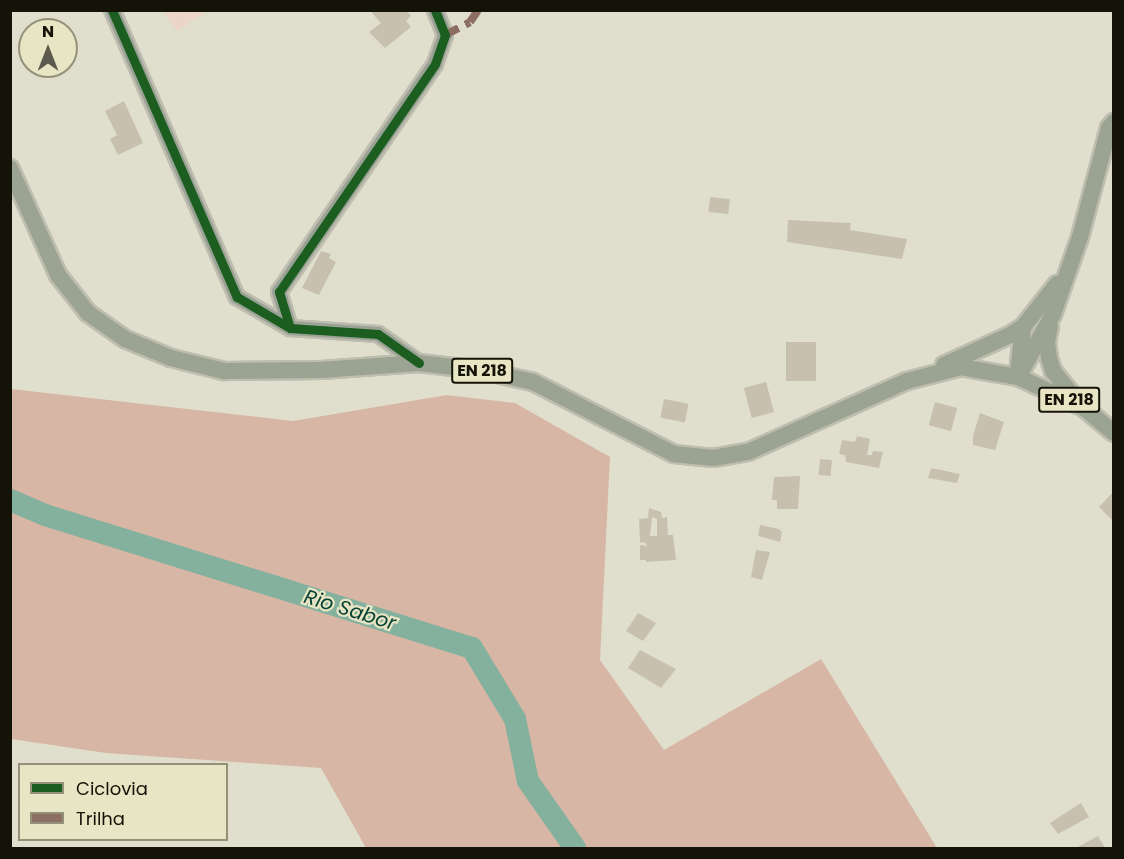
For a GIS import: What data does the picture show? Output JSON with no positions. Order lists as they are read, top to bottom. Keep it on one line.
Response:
{"streets":{"main road":["EN 218"]},"water":["Rio Sabor"],"legend":["Ciclovia","Trilha"],"north":"top"}
